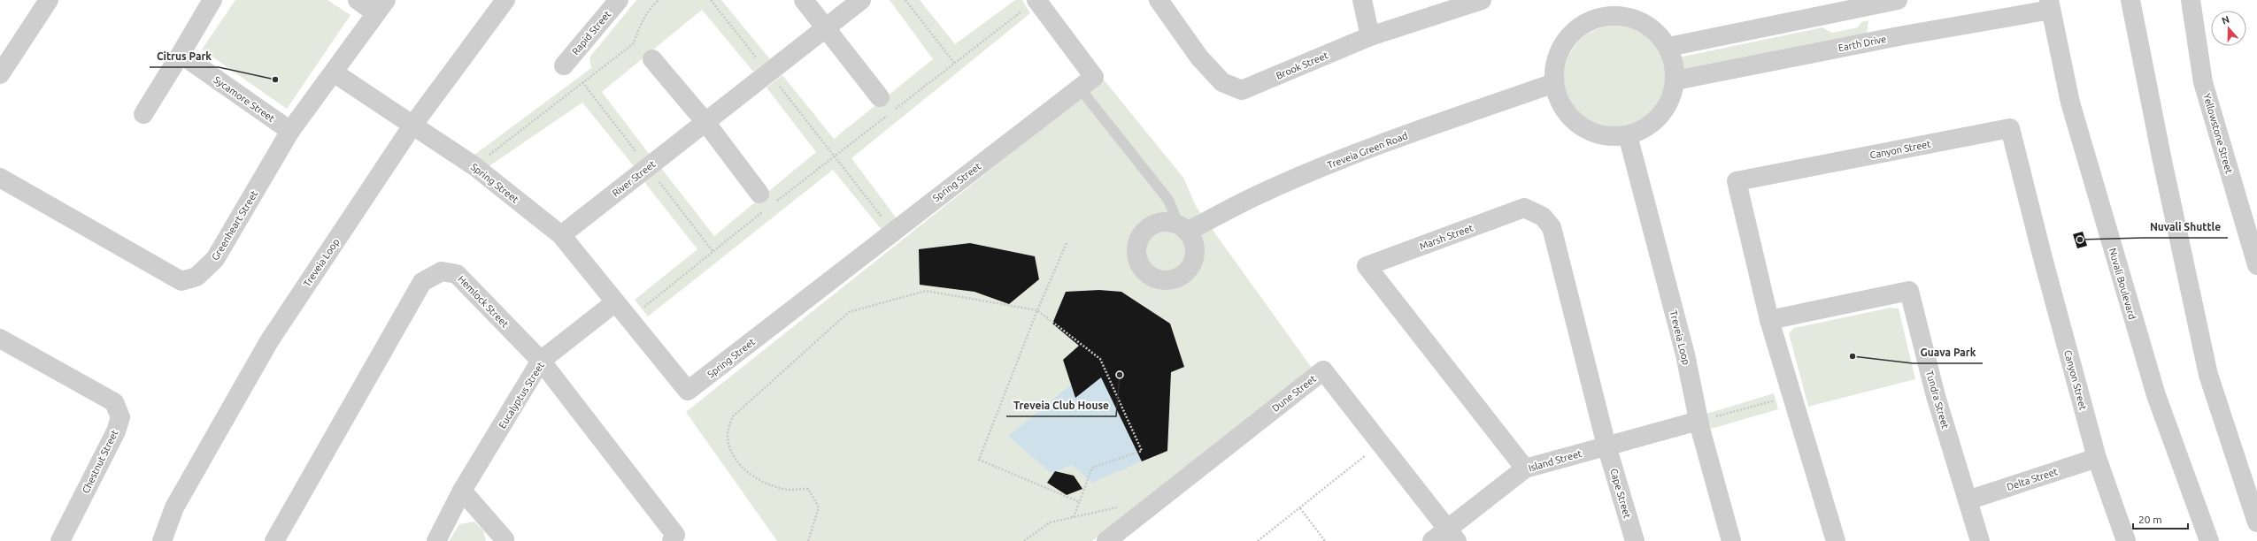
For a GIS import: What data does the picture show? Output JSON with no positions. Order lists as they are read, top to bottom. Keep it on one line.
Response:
{"streets":{"street":["Rapid Street","Earth Drive","Brook Street","Sycamore Street","Yellowstone Street","Canyon Street","Treveia Green Road","River Street","Spring Street","Greenheart Street","Marsh Street","Treveia Loop","Nuvali Boulevard","Hemlock Street","Dune Street","Eucalyptus Street","Tundra Street","Island Street","Chestnut Street","Delta Street","Cape Street"]},"crossings":[["Earth Drive","Treveia Green Road"],["Earth Drive","Treveia Loop"],["Earth Drive","Nuvali Boulevard"],["Sycamore Street","Greenheart Street"],["Canyon Street","Tundra Street"],["Canyon Street","Delta Street"],["Treveia Green Road","Spring Street"],["Treveia Green Road","Treveia Loop"],["River Street","Spring Street"],["Spring Street","Treveia Loop"],["Spring Street","Eucalyptus Street"],["Marsh Street","Island Street"],["Marsh Street","Cape Street"],["Treveia Loop","Island Street"],["Hemlock Street","Eucalyptus Street"],["Dune Street","Island Street"],["Tundra Street","Delta Street"],["Island Street","Cape Street"]],"places":["Citrus Park","Nuvali Shuttle","Guava Park","Treveia Club House"],"scale_bar":"20 m","north":"top"}
